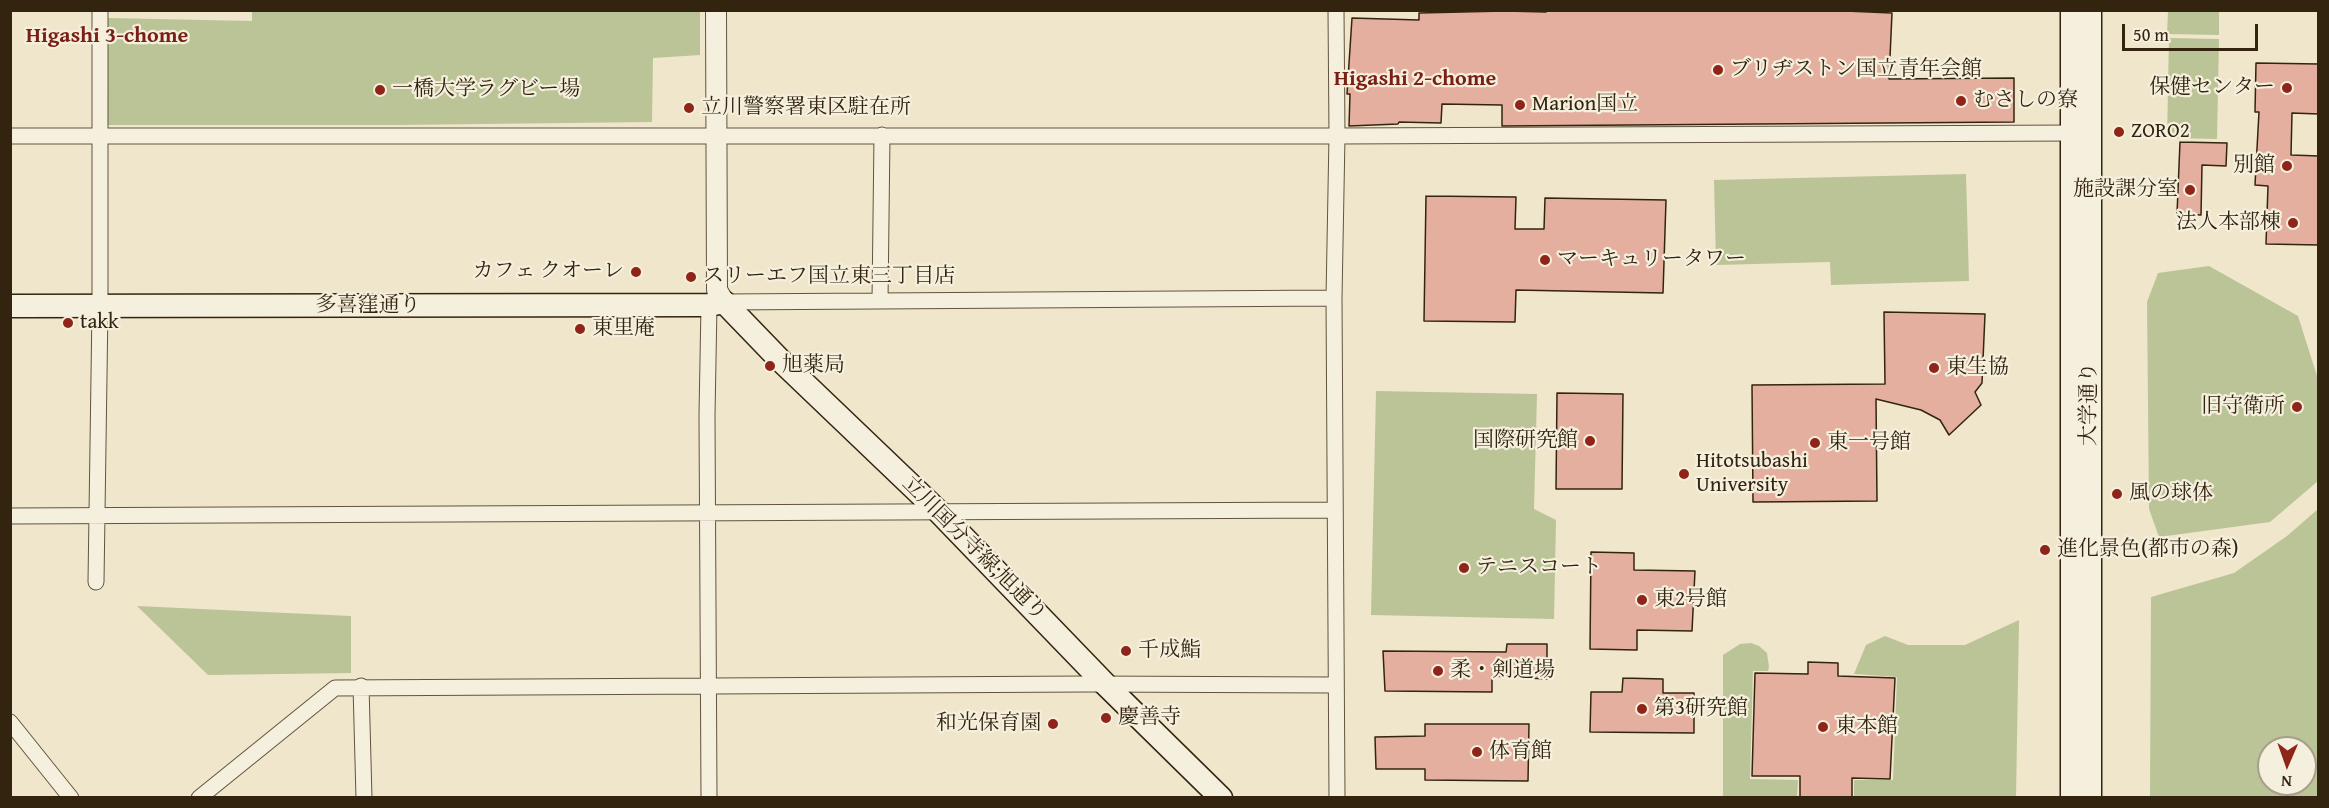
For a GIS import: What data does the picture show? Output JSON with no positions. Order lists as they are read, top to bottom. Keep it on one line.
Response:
{"streets":{"main road":["多喜窪通り","大学通り","立川国分寺線;旭通り"]},"crossings":[["多喜窪通り","立川国分寺線;旭通り"]],"districts":["Higashi 3-chome","Higashi 2-chome"],"places":["ブリヂストン国立青年会館","保健センター","一橋大学ラグビー場","むさしの寮","Marion国立","立川警察署東区駐在所","ZORO2","別館","施設課分室","法人本部棟","マーキュリータワー","カフェ クオーレ","スリーエフ国立東三丁目店","takk","東里庵","旭薬局","東生協","旧守衛所","国際研究館","東一号館","Hitotsubashi University","風の球体","進化景色(都市の森)","テニスコート","東2号館","千成鮨","柔・剣道場","第3研究館","慶善寺","和光保育園","東本館","体育館"],"scale_bar":"50 m","north":"bottom"}
